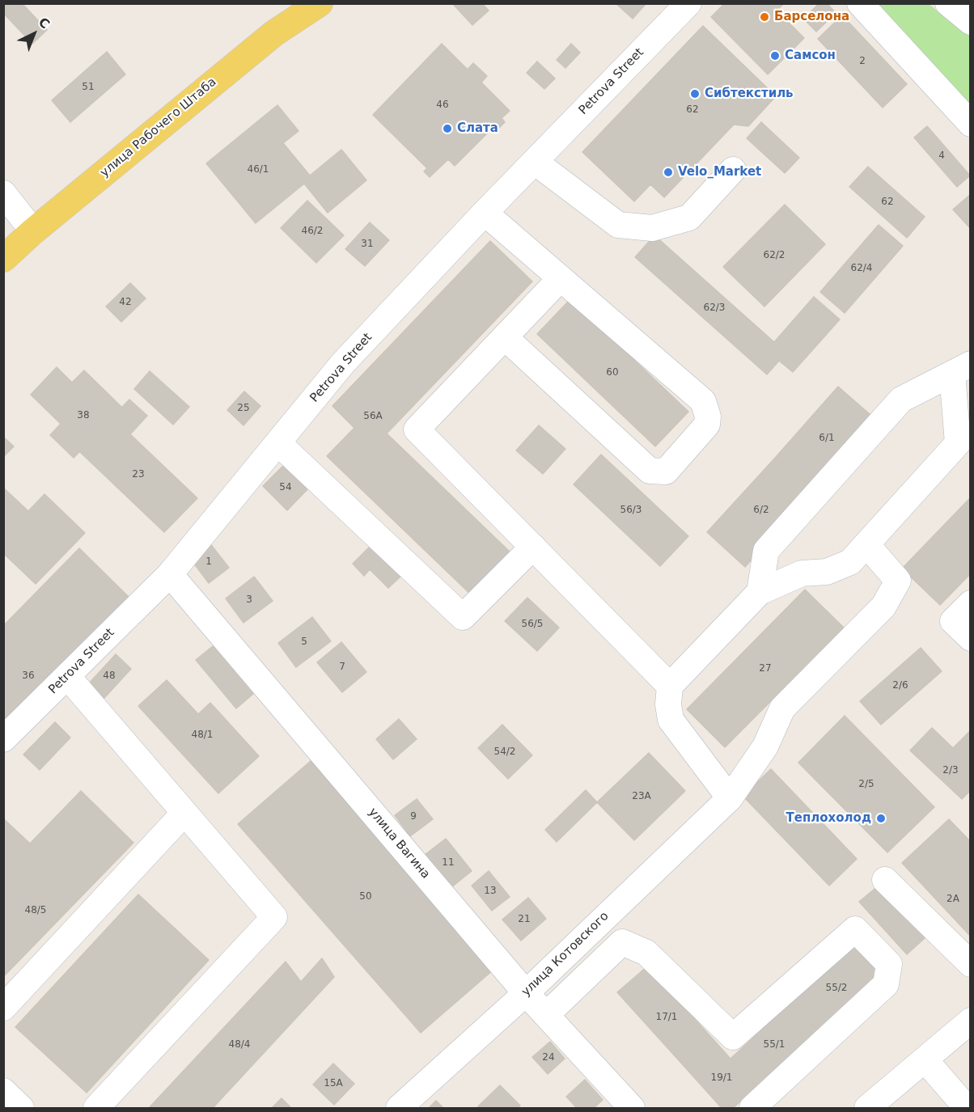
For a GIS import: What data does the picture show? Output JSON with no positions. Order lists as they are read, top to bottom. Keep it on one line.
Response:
{"streets":{"main road":["улица Рабочего Штаба"],"street":["Petrova Street","улица Вагина","улица Котовского"]},"crossings":[["Petrova Street","улица Вагина"],["улица Вагина","улица Котовского"]],"places":["Барселона","Самсон","Сибтекстиль","Слата","Velo_Market","Теплохолод"],"house_numbers":["2","51","46","62","4","46/1","62","46/2","31","62/2","62/4","42","62/3","60","25","38","56А","6/1","23","54","56/3","6/2","1","3","56/5","5","7","27","36","48","2/6","48/1","54/2","2/3","2/5","23А","9","11","13","50","2А","48/5","21","55/2","17/1","48/4","55/1","24","19/1","15А"],"north":"top right"}
